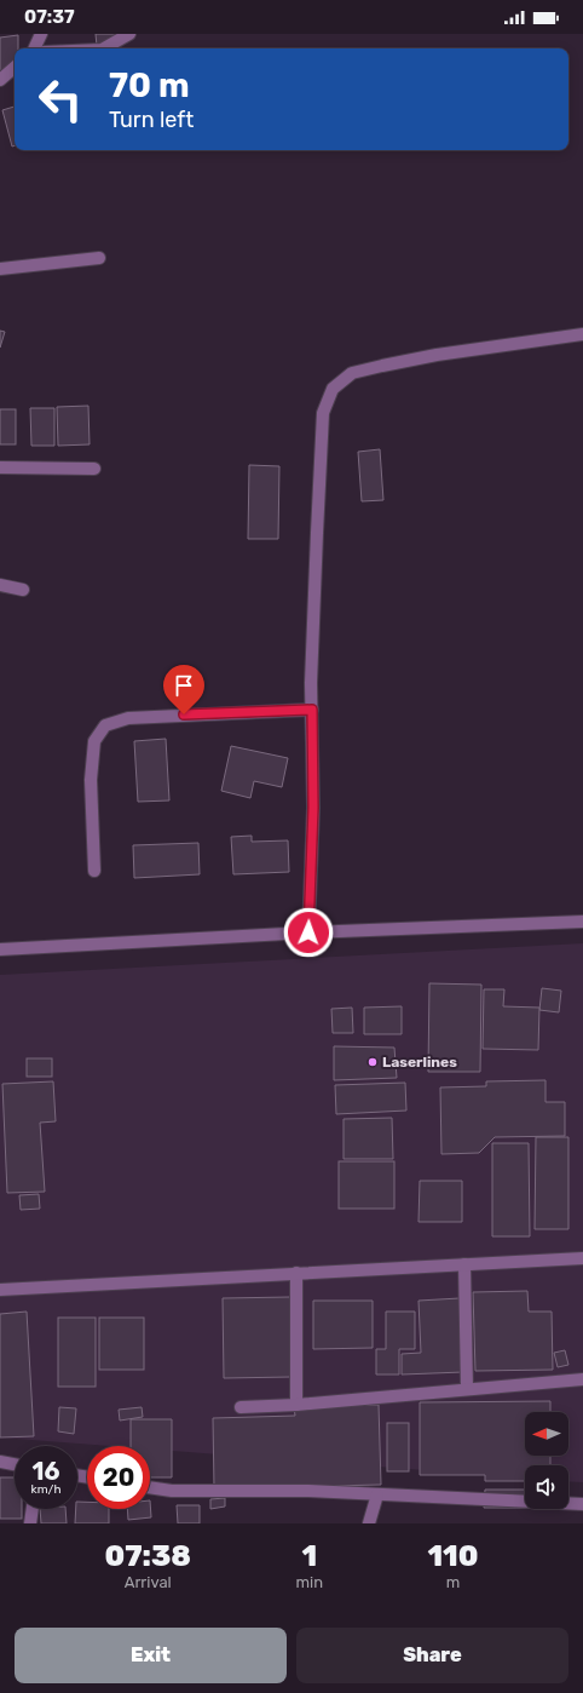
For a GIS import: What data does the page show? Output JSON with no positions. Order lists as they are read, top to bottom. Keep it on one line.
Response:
{"places":["Laserlines"],"north":"left","page":{"status":"07:37","turn":["70 m","Turn left"],"speed":"16 km/h","limit":"20","eta":["07:38","Arrival","1","min","110","m"],"buttons":["Exit","Share"]}}
